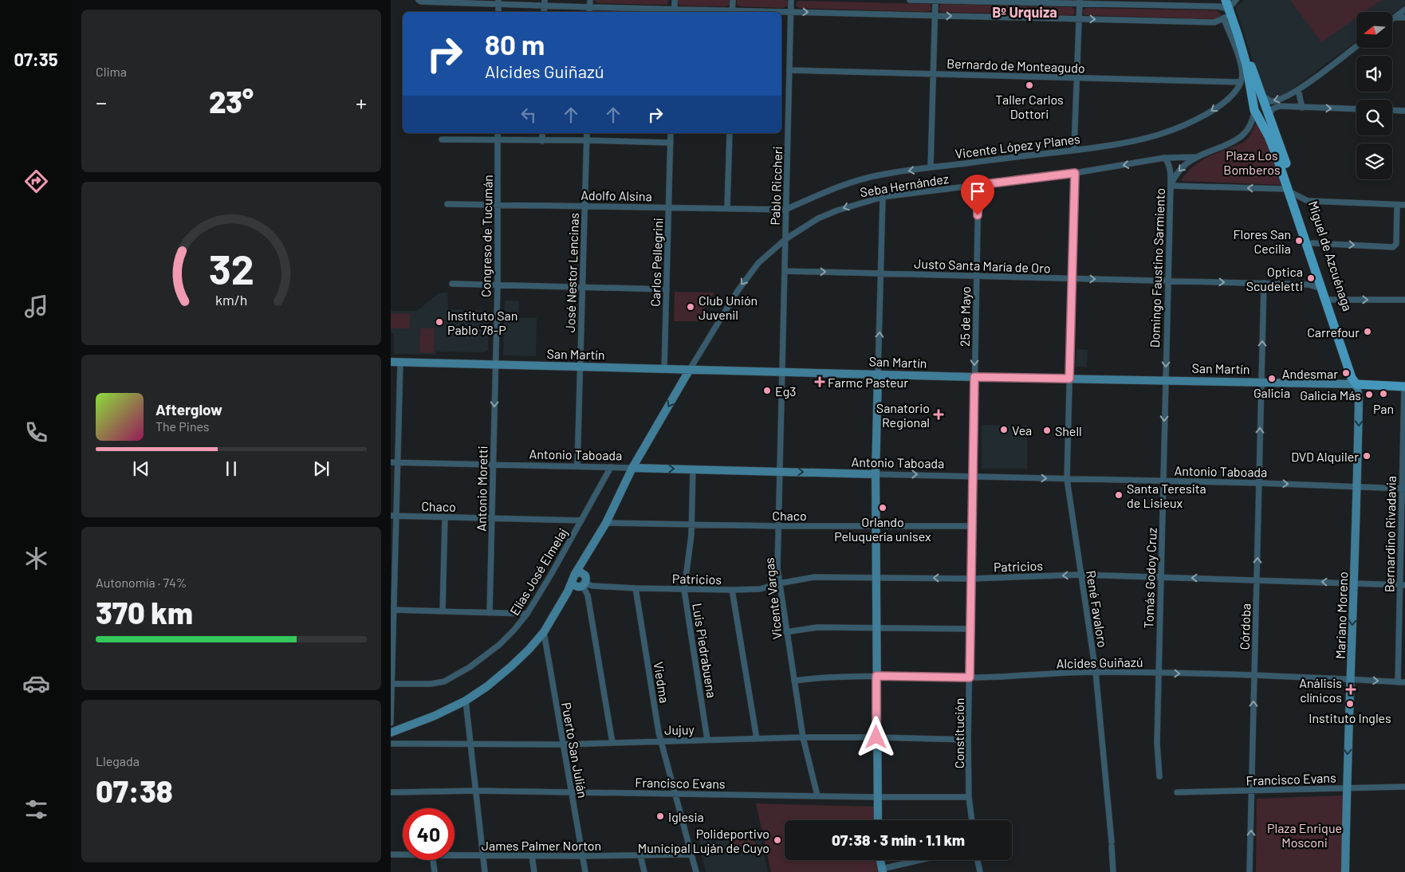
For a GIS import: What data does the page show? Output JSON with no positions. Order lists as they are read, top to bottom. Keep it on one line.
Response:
{"streets":{"main road":["Miguel de Azcuénaga","San Martín"],"street":["Bernardo de Monteagudo","Vicente López y Planes","Seba Hernández","Pablo Riccheri","Adolfo Alsina","Congreso de Tucumán","Carlos Pellegrini","Justo Santa María de Oro","Domingo Faustino Sarmiento","José Nestor Lencinas","25 de Mayo","Antonio Taboada","Antonio Moretti","Chaco","Bernardino Rivadavia","Patricios","Elías José Elmelaj","Tomás Godoy Cruz","Vicente Vargas","René Favaloro","Mariano Moreno","Córdoba","Luis Piedrabuena","Alcides Guiñazú","Viedma","Jujuy","Constitución","Puerto San Julián","Francisco Evans","James Palmer Norton"]},"crossings":[["Bernardo de Monteagudo","Vicente López y Planes"],["Bernardo de Monteagudo","Pablo Riccheri"],["Vicente López y Planes","Pablo Riccheri"],["Vicente López y Planes","Adolfo Alsina"],["Seba Hernández","Pablo Riccheri"],["Seba Hernández","Miguel de Azcuénaga"],["Seba Hernández","Domingo Faustino Sarmiento"],["Seba Hernández","25 de Mayo"],["Seba Hernández","San Martín"],["Seba Hernández","René Favaloro"],["Pablo Riccheri","Adolfo Alsina"],["Pablo Riccheri","Justo Santa María de Oro"],["Pablo Riccheri","San Martín"],["Pablo Riccheri","Vicente Vargas"],["Adolfo Alsina","Congreso de Tucumán"],["Adolfo Alsina","Carlos Pellegrini"],["Adolfo Alsina","José Nestor Lencinas"],["Congreso de Tucumán","San Martín"],["Congreso de Tucumán","Antonio Moretti"],["Miguel de Azcuénaga","Justo Santa María de Oro"],["Miguel de Azcuénaga","San Martín"],["Miguel de Azcuénaga","Mariano Moreno"],["Carlos Pellegrini","San Martín"],["Justo Santa María de Oro","Domingo Faustino Sarmiento"],["Justo Santa María de Oro","25 de Mayo"],["Justo Santa María de Oro","René Favaloro"],["Justo Santa María de Oro","Córdoba"],["Domingo Faustino Sarmiento","San Martín"],["Domingo Faustino Sarmiento","Tomás Godoy Cruz"],["José Nestor Lencinas","San Martín"],["José Nestor Lencinas","Antonio Taboada"],["25 de Mayo","San Martín"],["25 de Mayo","Constitución"],["San Martín","Antonio Moretti"],["San Martín","Bernardino Rivadavia"],["San Martín","Tomás Godoy Cruz"],["San Martín","Vicente Vargas"],["San Martín","René Favaloro"],["San Martín","Mariano Moreno"],["San Martín","Córdoba"],["San Martín","Constitución"],["Antonio Taboada","Antonio Moretti"],["Antonio Taboada","Bernardino Rivadavia"],["Antonio Taboada","Elías José Elmelaj"],["Antonio Taboada","Tomás Godoy Cruz"],["Antonio Taboada","Vicente Vargas"],["Antonio Taboada","René Favaloro"],["Antonio Taboada","Mariano Moreno"],["Antonio Taboada","Córdoba"],["Antonio Taboada","Luis Piedrabuena"],["Antonio Taboada","Constitución"],["Antonio Moretti","Chaco"],["Chaco","Elías José Elmelaj"],["Chaco","Vicente Vargas"],["Chaco","Luis Piedrabuena"],["Chaco","Constitución"],["Bernardino Rivadavia","Patricios"],["Bernardino Rivadavia","Alcides Guiñazú"],["Patricios","Tomás Godoy Cruz"],["Patricios","Vicente Vargas"],["Patricios","René Favaloro"],["Patricios","Mariano Moreno"],["Patricios","Córdoba"],["Patricios","Luis Piedrabuena"],["Patricios","Viedma"],["Patricios","Constitución"],["Tomás Godoy Cruz","Alcides Guiñazú"],["Vicente Vargas","Alcides Guiñazú"],["Vicente Vargas","Jujuy"],["Vicente Vargas","Francisco Evans"],["René Favaloro","Alcides Guiñazú"],["Mariano Moreno","Alcides Guiñazú"],["Mariano Moreno","Francisco Evans"],["Córdoba","Alcides Guiñazú"],["Córdoba","Francisco Evans"],["Luis Piedrabuena","Jujuy"],["Alcides Guiñazú","Constitución"],["Viedma","Jujuy"],["Viedma","Francisco Evans"],["Viedma","James Palmer Norton"],["Jujuy","Constitución"],["Jujuy","Puerto San Julián"],["Constitución","Francisco Evans"],["Puerto San Julián","Francisco Evans"],["Puerto San Julián","James Palmer Norton"]],"one_way":["Vicente López y Planes","Seba Hernández","Justo Santa María de Oro","Domingo Faustino Sarmiento","25 de Mayo","Antonio Taboada","Antonio Moretti","Patricios","Mariano Moreno","Córdoba"],"districts":["Bº Urquiza"],"parks":["Plaza Los Bomberos","Plaza Enrique Mosconi"],"places":{"other":["Taller Carlos Dottori","Flores San Cecilia","Optica Scudeletti","Club Unión Juvenil","Instituto San Pablo 78-P","Carrefour","Andesmar","Galicia","Eg3","Pan","Galicia Más","Vea","Shell","DVD Alquiler","Santa Teresita de Lisieux","Orlando Peluquería unisex","Instituto Ingles","Iglesia","Polideportivo Municipal Luján de Cuyo"],"health":["Farmc Pasteur","Sanatorio Regional","Análisis clínicos"]},"north":"left","page":{"tabs":"07:35","tile":["Clima",["Autonomía · 74%","370 km"],["Llegada","07:38"]],"turn":["80 m","Alcides Guiñazú"],"heat":["−","23°","+"],"song":["Afterglow","The Pines"],"limit":"40","trip":"07:38 · 3 min · 1.1 km","gauge":["32","km/h"]}}
